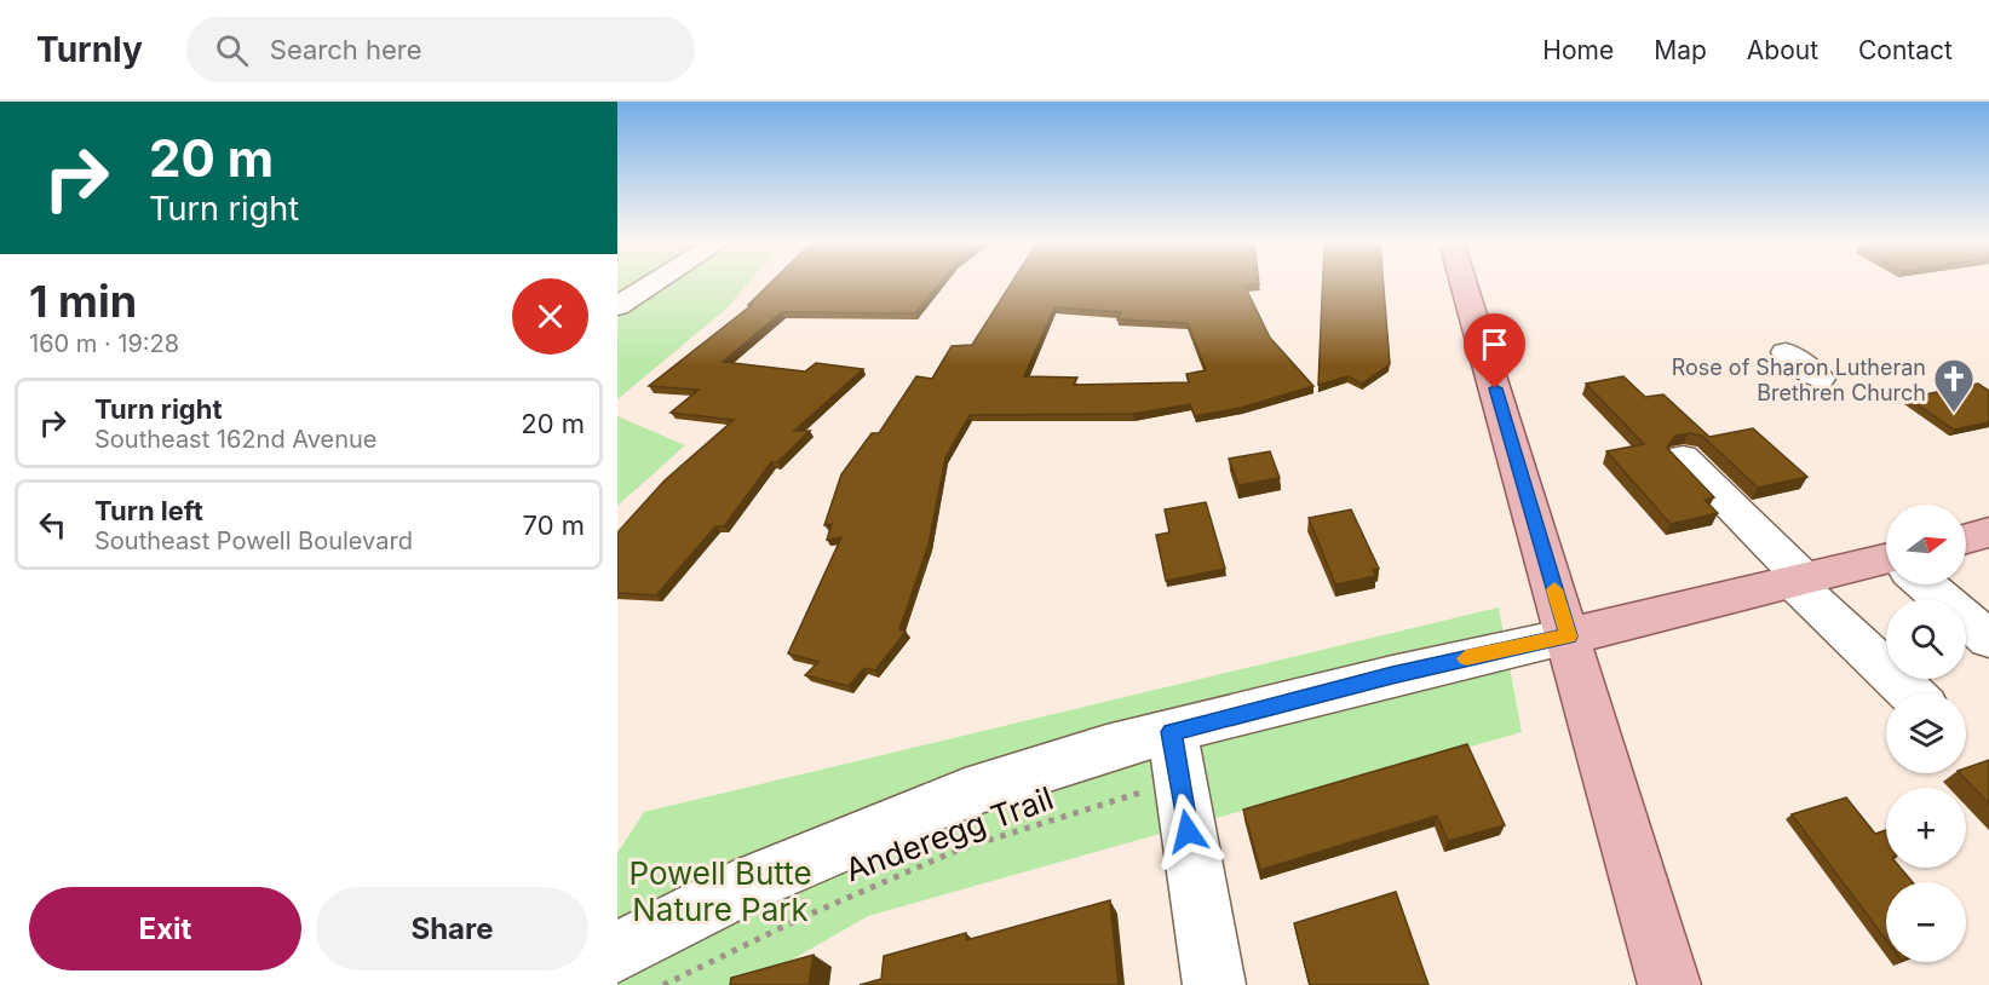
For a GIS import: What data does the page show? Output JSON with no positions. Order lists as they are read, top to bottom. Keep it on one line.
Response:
{"streets":{"path":["Anderegg Trail"]},"parks":["Powell Butte Nature Park"],"places":{"church":["Rose of Sharon Lutheran Brethren Church"]},"north":"right","page":{"header":"Turnly","search":"Search here","nav":["Home","Map","About","Contact"],"turn":["20 m","Turn right"],"heading":["1 min","160 m · 19:28"],"list":[{"name":"Turn right","note":"Southeast 162nd Avenue","value":"20 m"},{"name":"Turn left","note":"Southeast Powell Boulevard","value":"70 m"}],"map_buttons":["+","−"],"buttons":["Exit","Share"]}}
